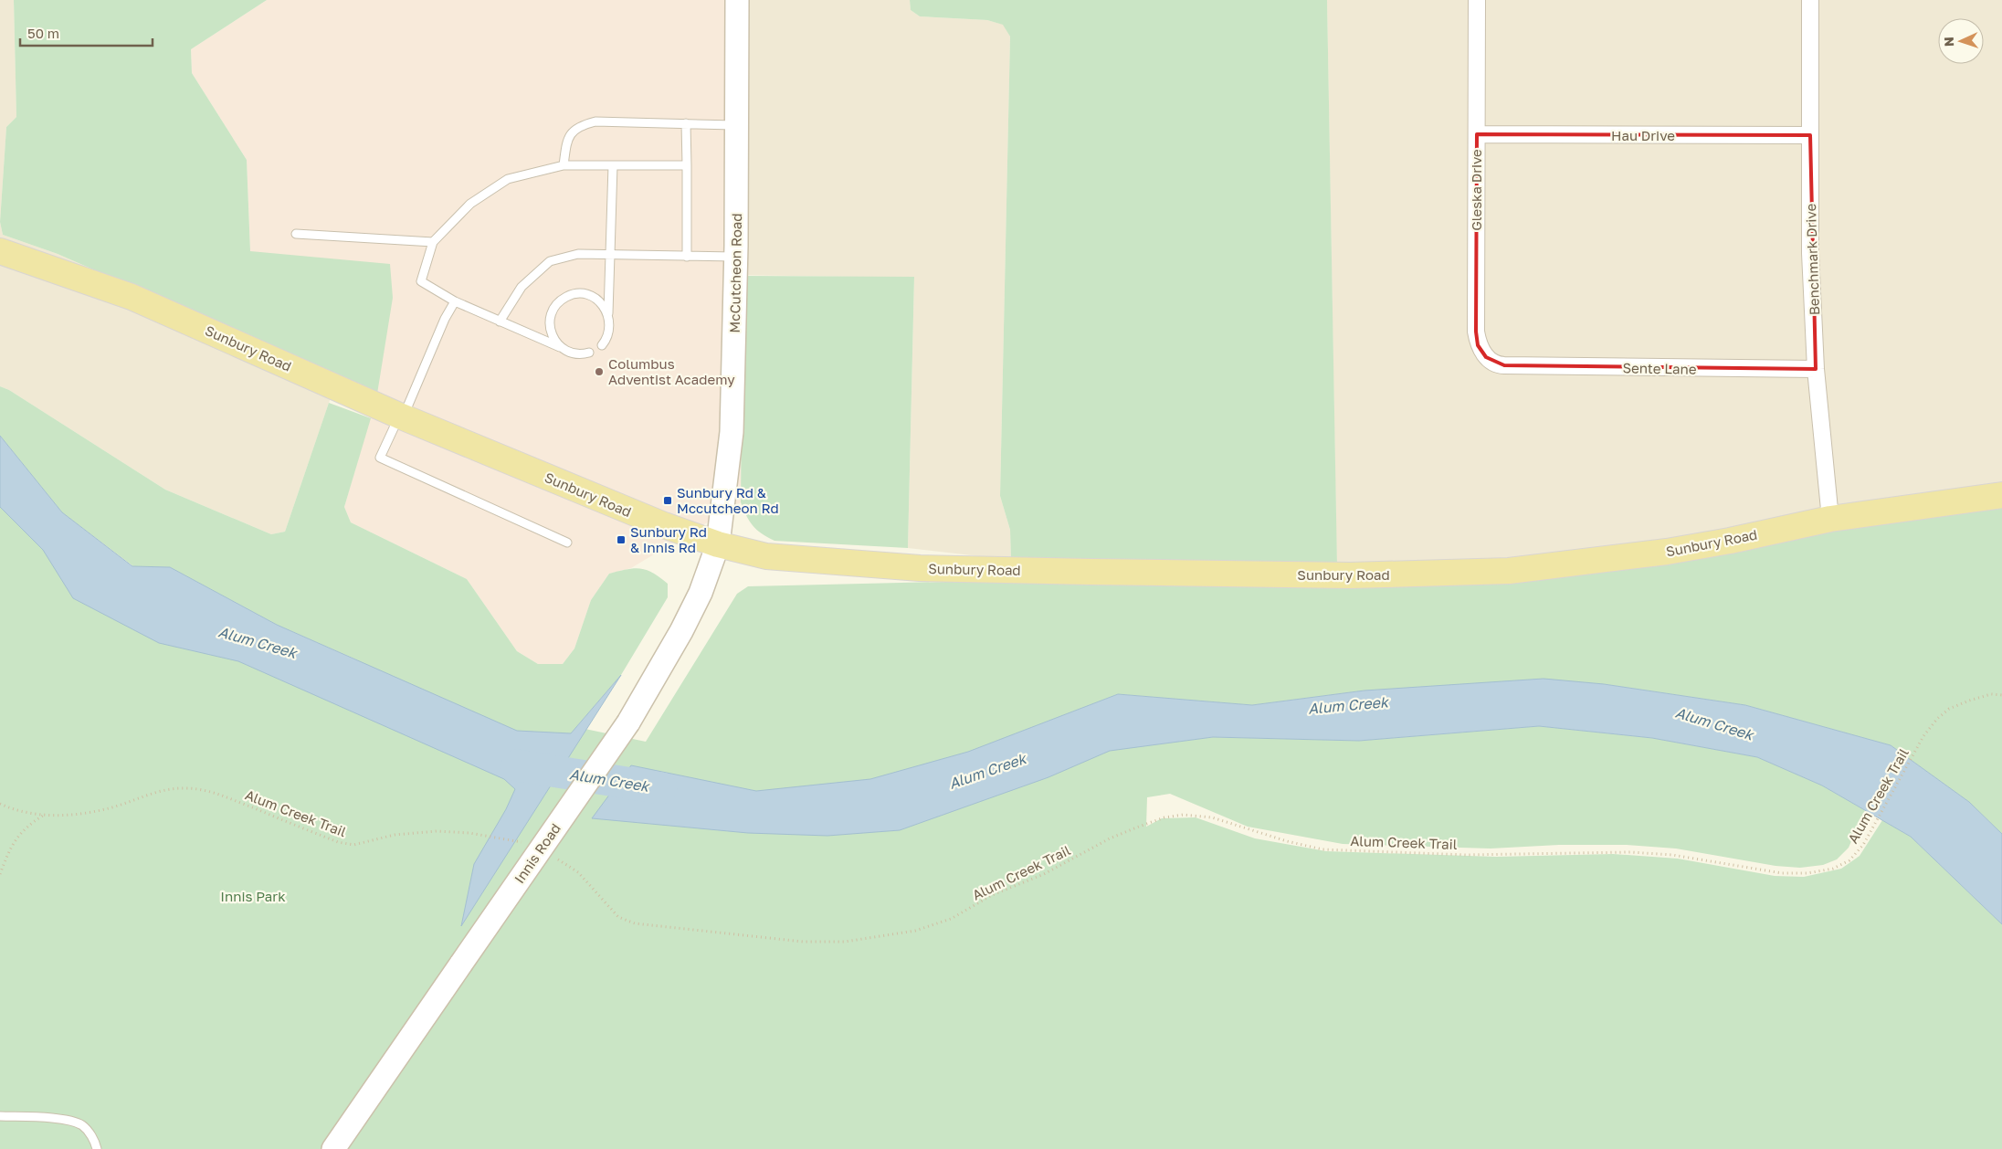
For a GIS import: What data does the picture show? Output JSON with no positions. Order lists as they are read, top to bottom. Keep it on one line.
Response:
{"streets":{"main road":["McCutcheon Road","Sunbury Road","Innis Road"],"street":["Hau Drive","Gleska Drive","Benchmark Drive","Sente Lane"],"path":["Alum Creek Trail"]},"crossings":[["Hau Drive","Gleska Drive"],["Hau Drive","Benchmark Drive"],["Gleska Drive","Sente Lane"],["Benchmark Drive","Sunbury Road"],["Benchmark Drive","Sente Lane"],["McCutcheon Road","Sunbury Road"],["McCutcheon Road","Innis Road"],["Sunbury Road","Innis Road"]],"water":["Alum Creek"],"parks":["Innis Park"],"places":{"other":["Columbus Adventist Academy"],"transit":["Sunbury Rd & Mccutcheon Rd","Sunbury Rd & Innis Rd"]},"scale_bar":"50 m","north":"left"}
